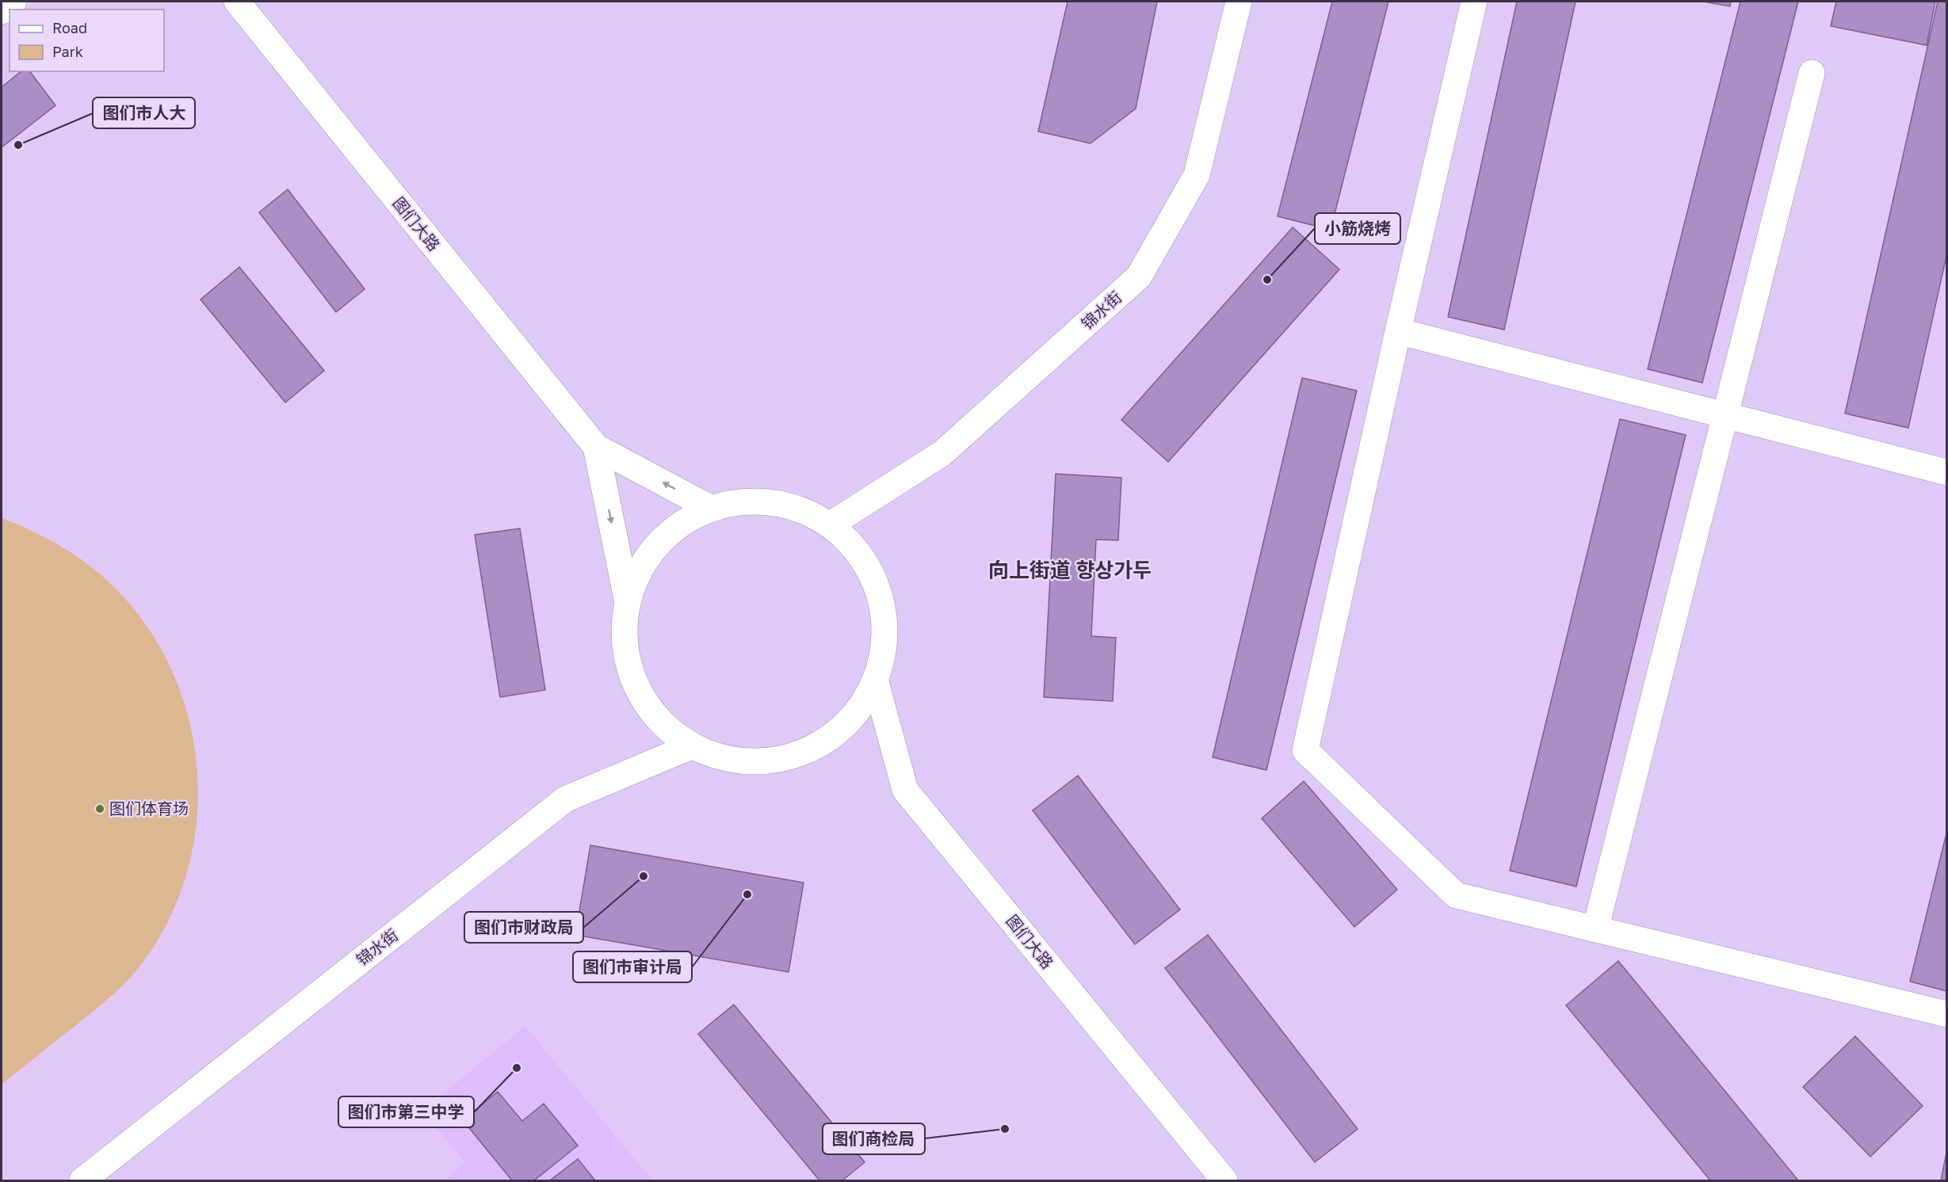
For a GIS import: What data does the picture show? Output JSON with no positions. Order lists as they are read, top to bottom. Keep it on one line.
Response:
{"streets":{"main road":["图们大路","锦水街"]},"districts":["向上街道 향상가두"],"places":["图们市人大","小筋烧烤","图们体育场","图们市财政局","图们市审计局","图们市第三中学","图们商检局"],"legend":["Road","Park"]}
